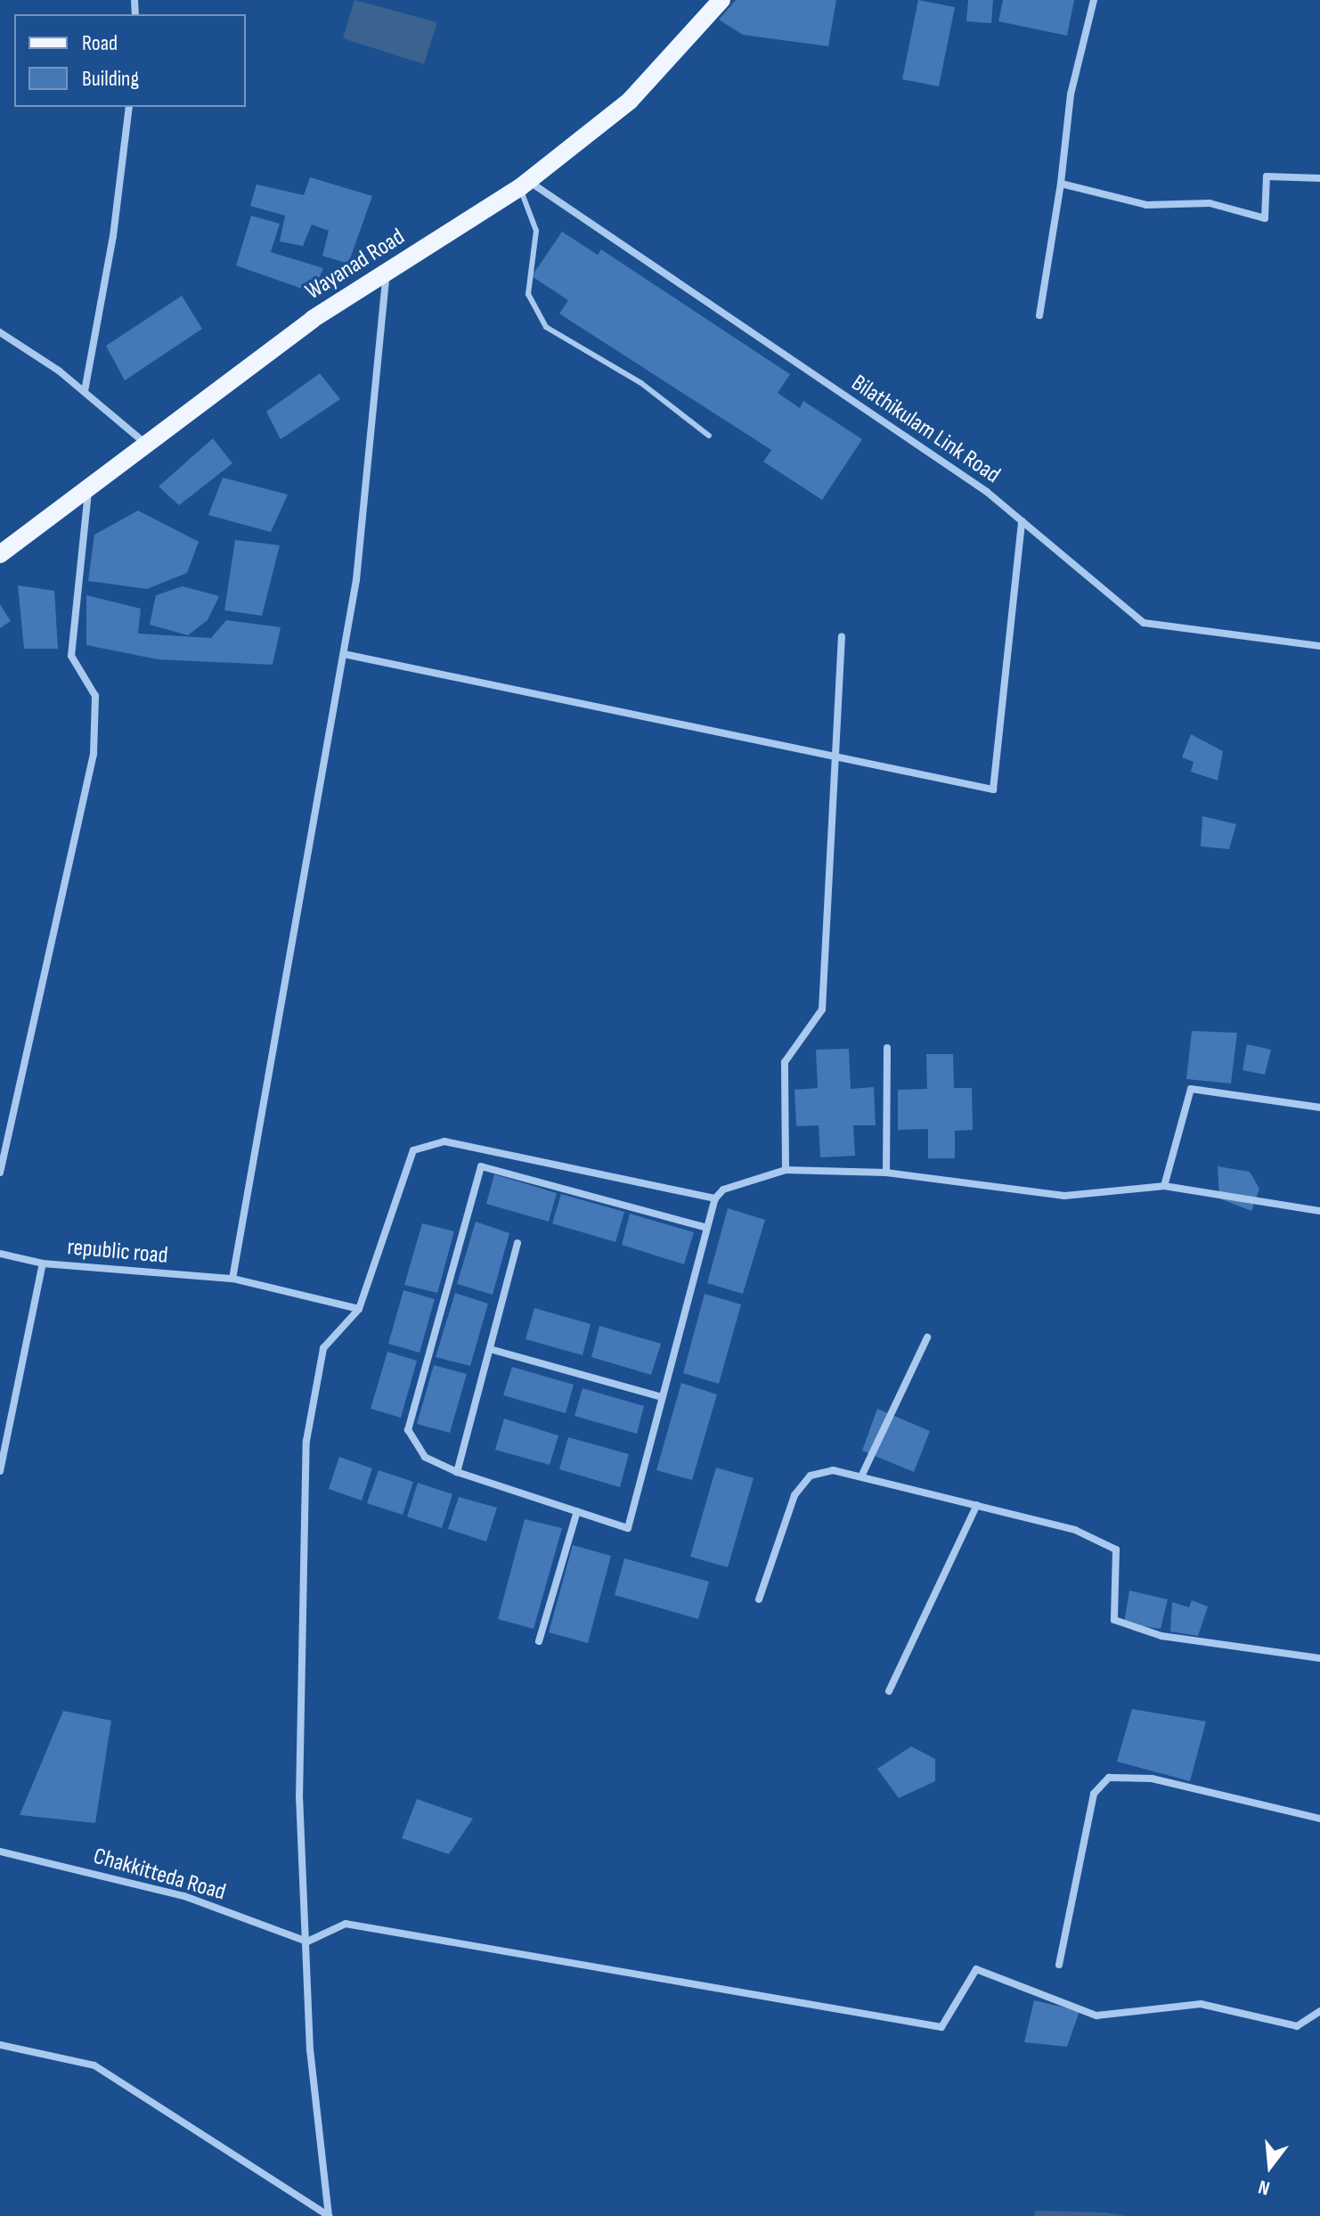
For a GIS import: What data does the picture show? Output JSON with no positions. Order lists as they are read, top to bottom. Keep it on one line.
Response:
{"streets":{"main road":["Wayanad Road"],"street":["Bilathikulam Link Road","republic road","Chakkitteda Road"]},"crossings":[["Wayanad Road","Bilathikulam Link Road"]],"legend":["Road","Building"],"north":"bottom"}
